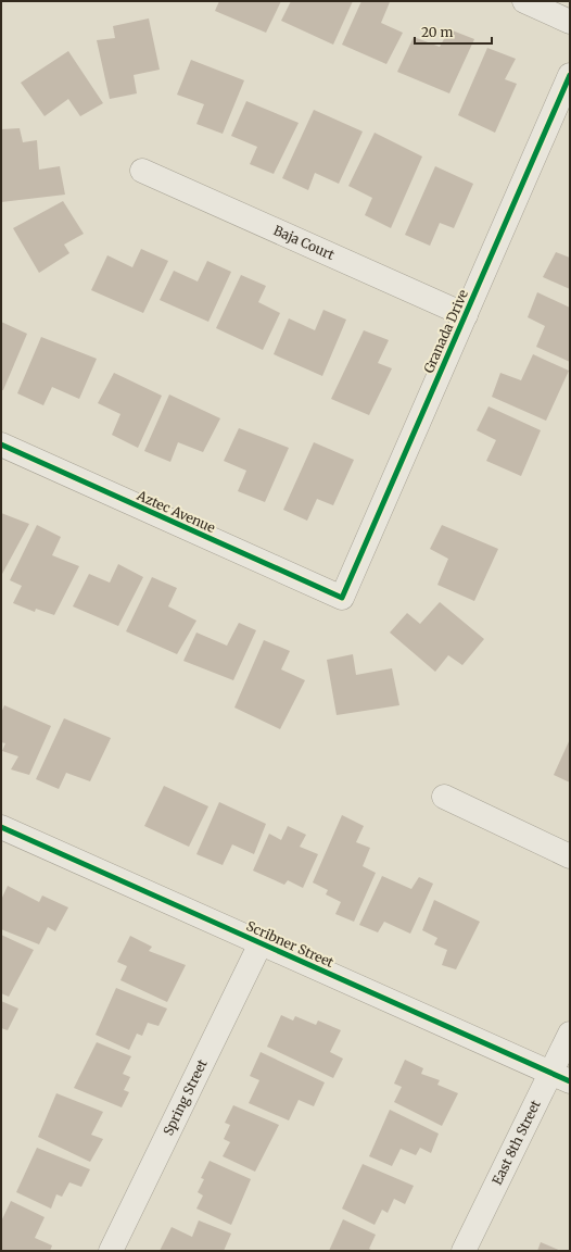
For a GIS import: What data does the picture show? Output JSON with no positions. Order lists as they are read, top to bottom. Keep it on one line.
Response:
{"streets":{"street":["Baja Court","Granada Drive","Aztec Avenue","Scribner Street","Spring Street","East 8th Street"]},"crossings":[["Baja Court","Granada Drive"],["Granada Drive","Aztec Avenue"],["Scribner Street","Spring Street"],["Scribner Street","East 8th Street"]],"scale_bar":"20 m"}
